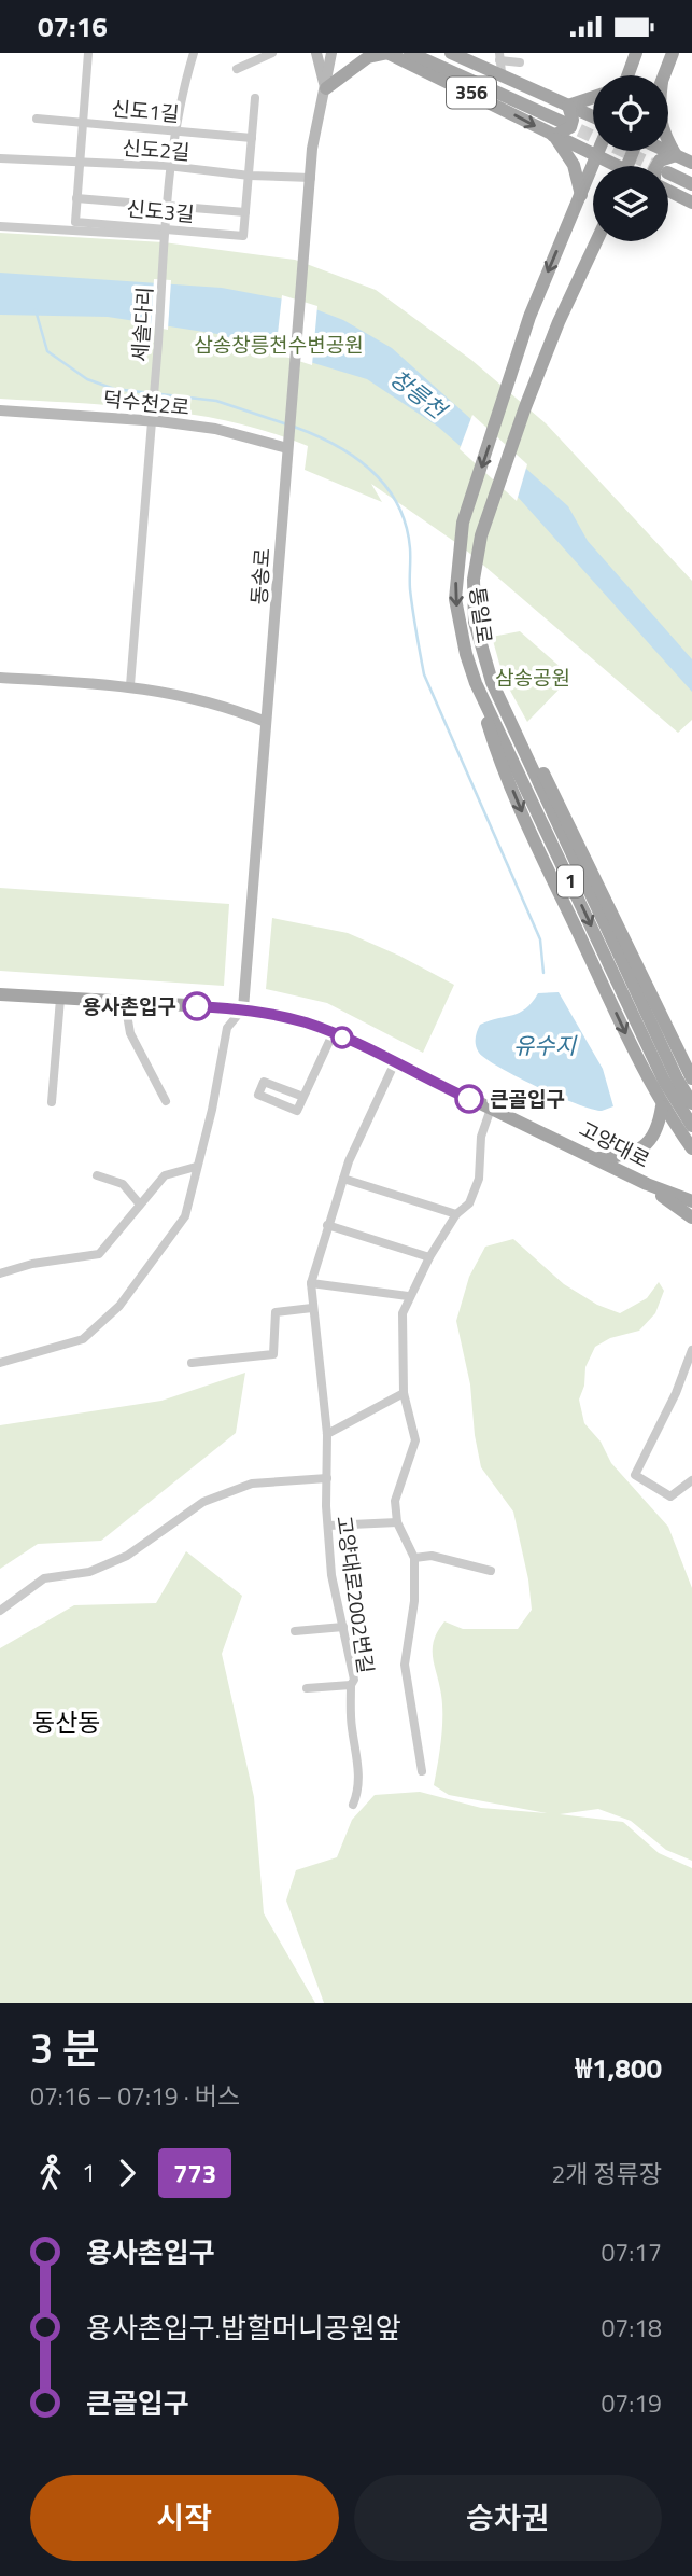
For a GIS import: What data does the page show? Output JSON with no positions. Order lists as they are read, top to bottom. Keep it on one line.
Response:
{"streets":{"main road":["356","덕수천2로","동송로","통일로","1","고양대로"],"street":["신도1길","신도2길","신도3길","세솔다리","고양대로2002번길"]},"crossings":[["356","통일로"],["신도1길","세솔다리"],["신도2길","세솔다리"],["신도2길","동송로"],["신도3길","세솔다리"],["세솔다리","덕수천2로"],["덕수천2로","동송로"],["동송로","고양대로"],["고양대로","고양대로2002번길"]],"districts":["동산동"],"water":["창릉천","유수지"],"parks":["삼송창릉천수변공원","삼송공원"],"places":["용사촌입구","큰골입구"],"lines":["bus line 773"],"page":{"status":"07:16","heading":["3 분","07:16 – 07:19 · 버스","₩1,800"],"legs":["1","773","2개 정류장"],"list":[{"name":"용사촌입구","value":"07:17"},{"name":"용사촌입구.밥할머니공원앞","value":"07:18"},{"name":"큰골입구","value":"07:19"}],"buttons":["시작","승차권"]}}
